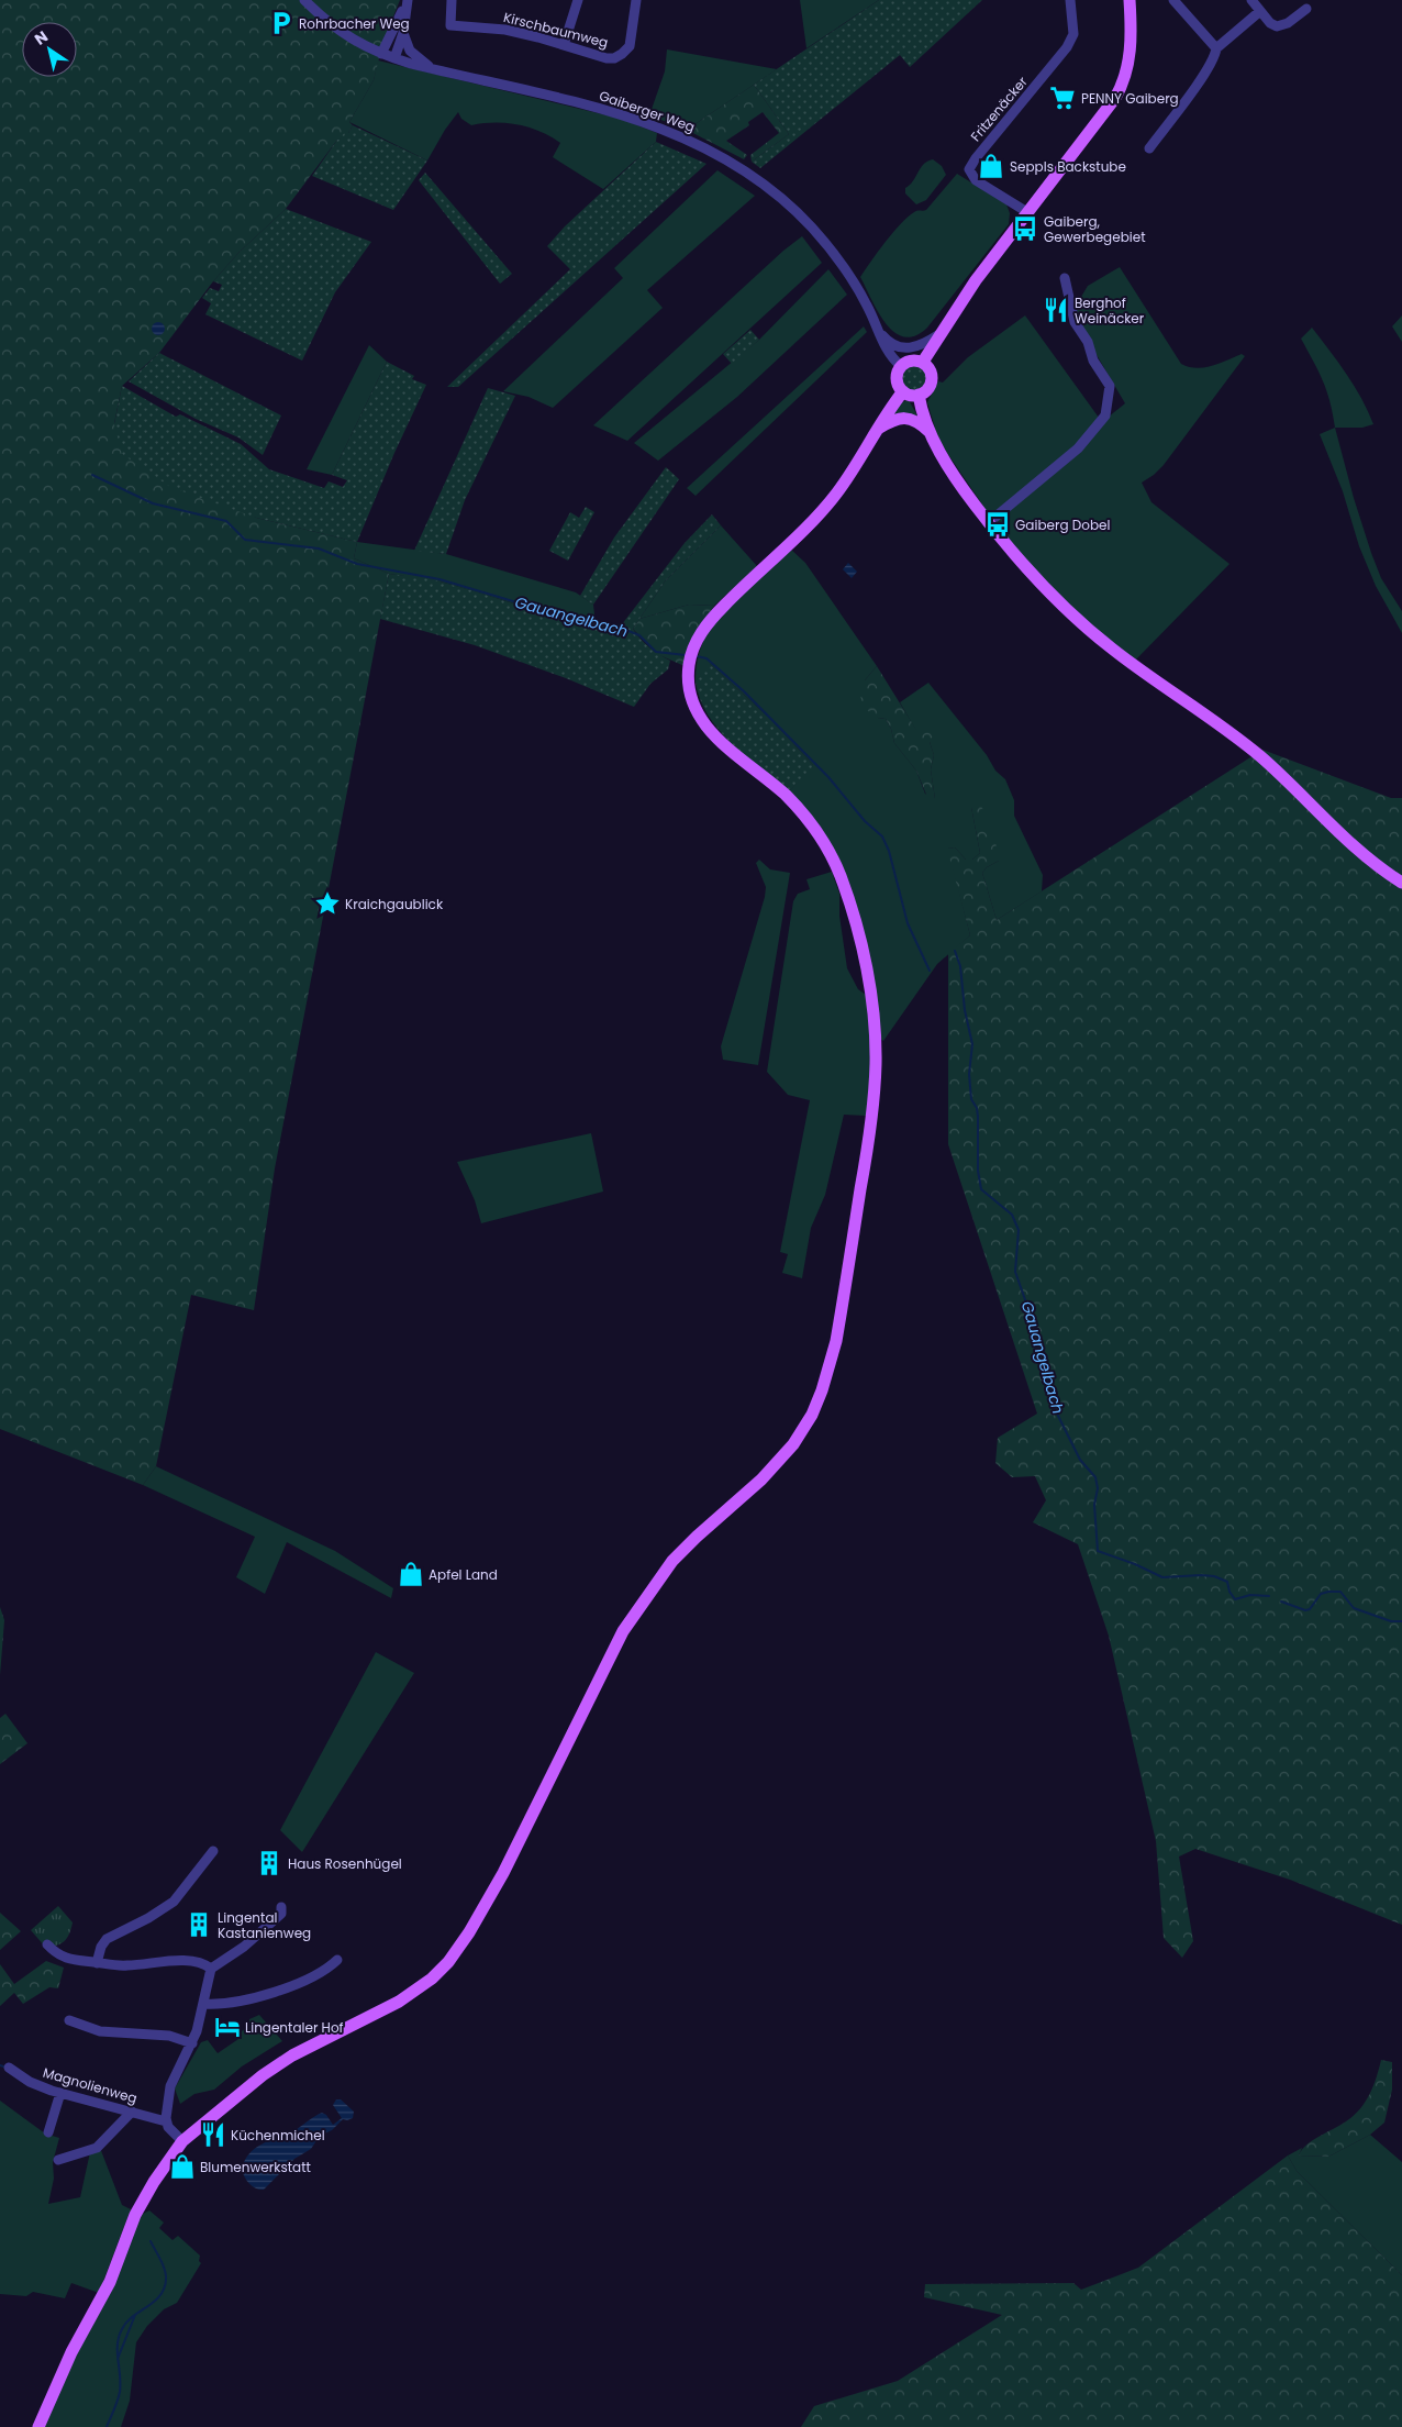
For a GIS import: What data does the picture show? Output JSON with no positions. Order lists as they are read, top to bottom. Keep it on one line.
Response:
{"streets":{"street":["Kirschbaumweg","Fritzenäcker","Gaiberger Weg","Magnolienweg"]},"water":["Gauangelbach"],"places":{"parking":["Rohrbacher Weg"],"supermarket":["PENNY Gaiberg"],"shop":["Seppls Backstube","Apfel Land","Blumenwerkstatt"],"bus stop":["Gaiberg, Gewerbegebiet","Gaiberg Dobel"],"restaurant":["Berghof Weinäcker","Küchenmichel"],"place":["Kraichgaublick"],"building":["Haus Rosenhügel","Lingental Kastanienweg"],"hotel":["Lingentaler Hof"]},"north":"top left"}
